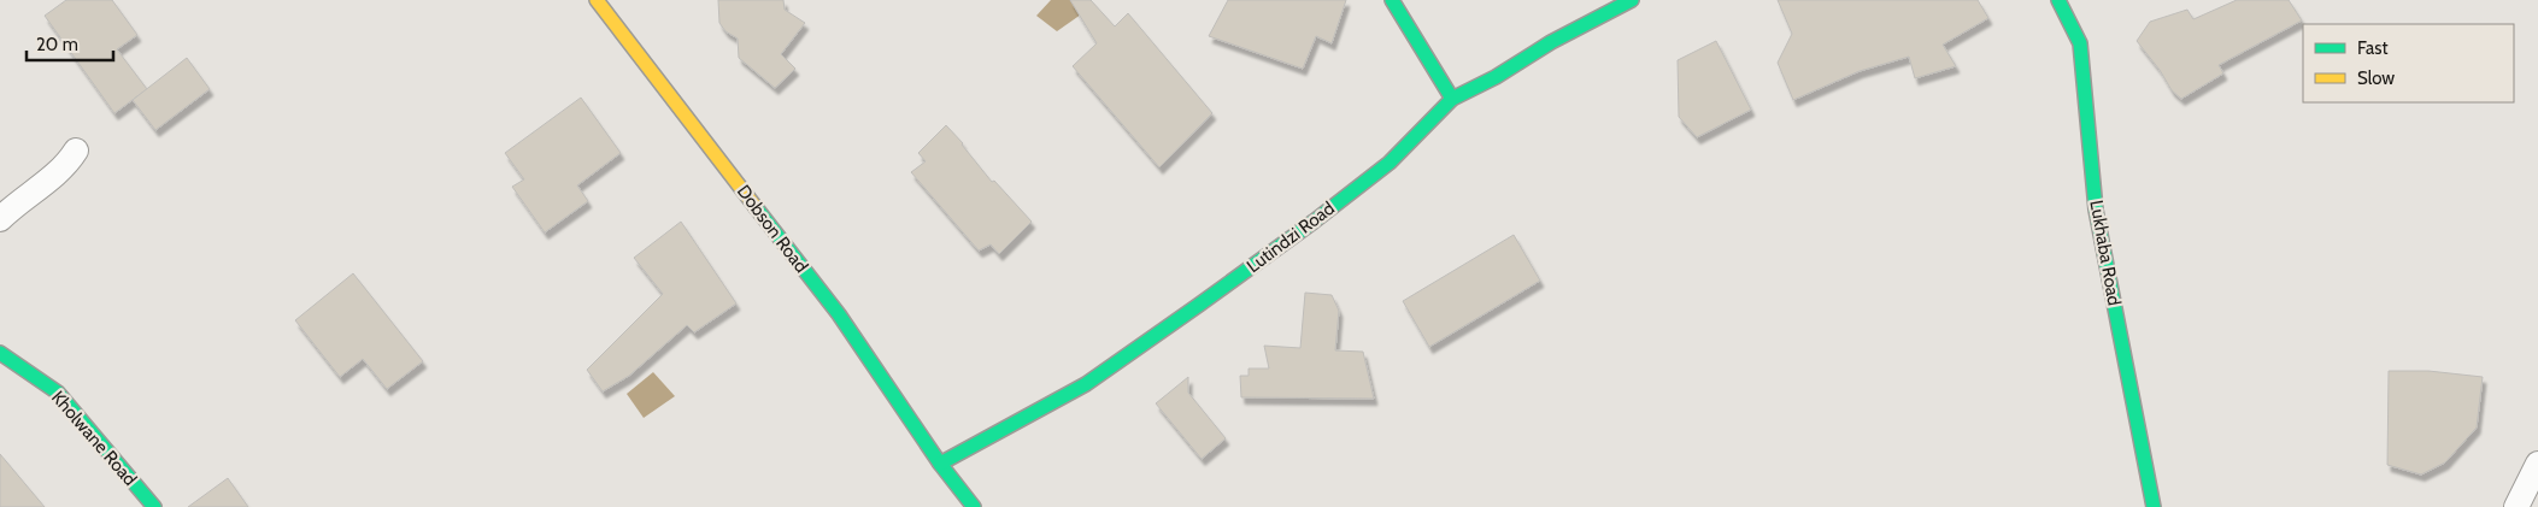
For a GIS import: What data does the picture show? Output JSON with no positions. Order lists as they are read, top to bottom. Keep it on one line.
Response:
{"streets":{"street":["Dobson Road","Lutindzi Road","Lukhaba Road","Kholwane Road"]},"crossings":[["Dobson Road","Lutindzi Road"]],"legend":["Fast","Slow"],"scale_bar":"20 m"}
